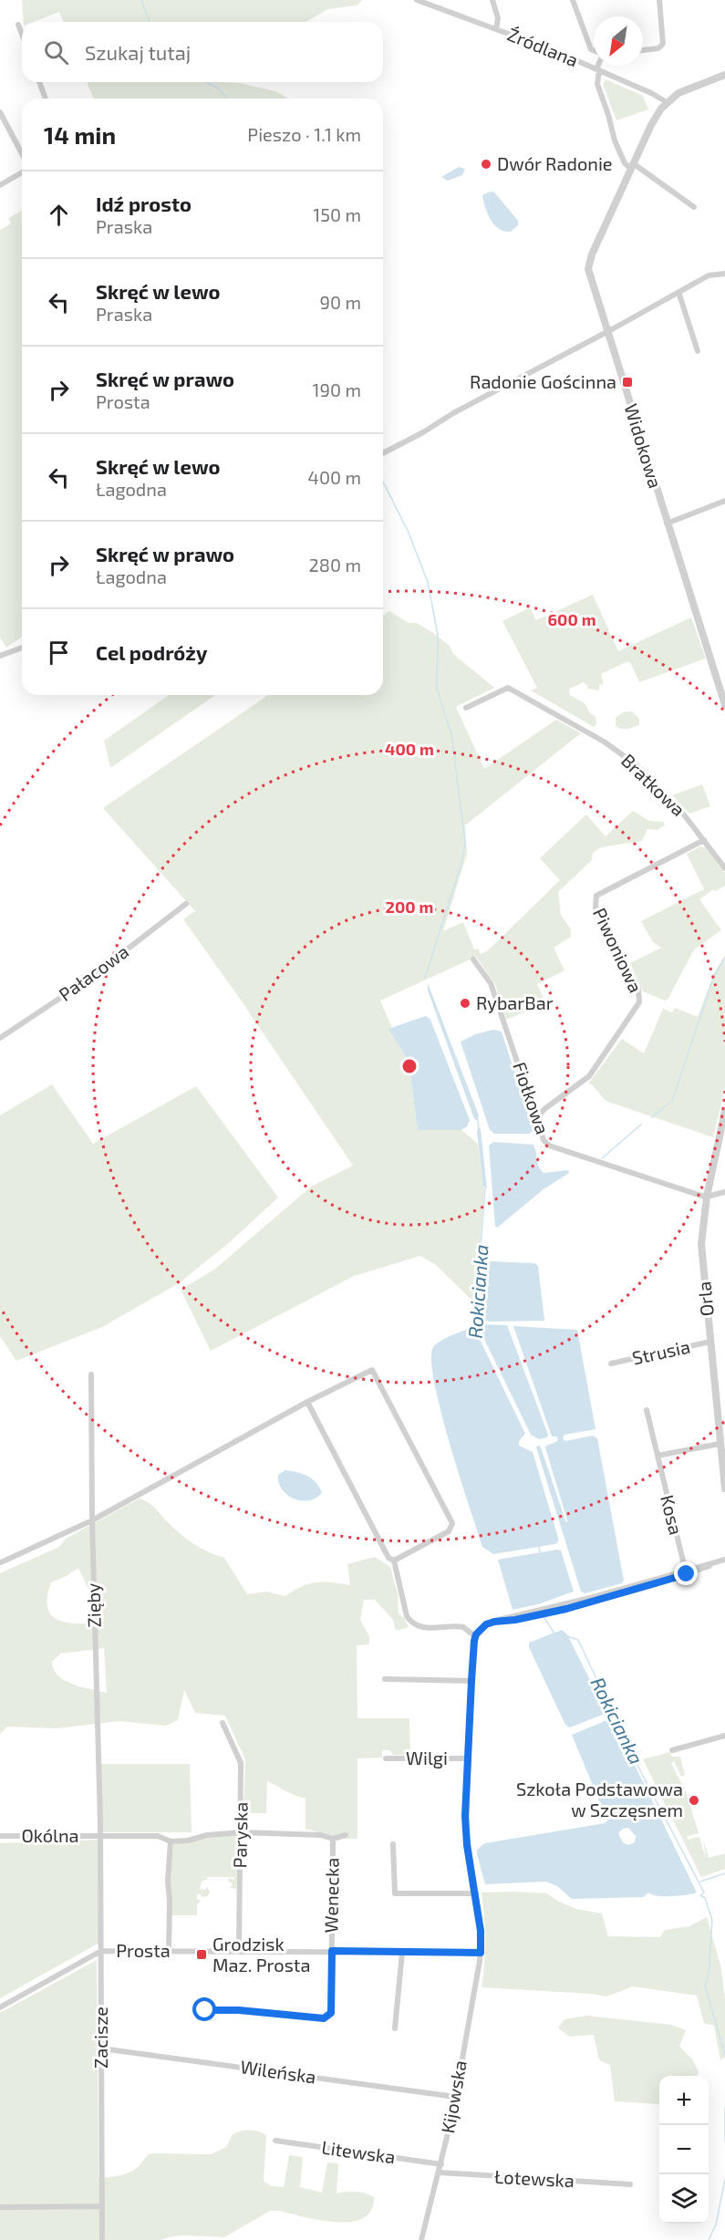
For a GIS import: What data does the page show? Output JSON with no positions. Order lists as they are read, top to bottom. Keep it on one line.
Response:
{"streets":{"street":["Źródlana","Widokowa","Bratkowa","Piwoniowa","Pałacowa","Fiołkowa","Orla","Strusia","Kosa","Zięby","Wilgi","Paryska","Okólna","Wenecka","Prosta","Zacisze","Wileńska","Kijowska","Litewska","Łotewska"]},"crossings":[["Źródlana","Widokowa"],["Bratkowa","Piwoniowa"],["Piwoniowa","Fiołkowa"],["Fiołkowa","Orla"],["Orla","Strusia"],["Zięby","Okólna"],["Zięby","Zacisze"],["Wilgi","Kijowska"],["Paryska","Okólna"],["Paryska","Prosta"],["Okólna","Wenecka"],["Okólna","Zacisze"],["Wenecka","Prosta"],["Prosta","Zacisze"],["Prosta","Kijowska"],["Zacisze","Wileńska"],["Wileńska","Kijowska"],["Kijowska","Litewska"],["Kijowska","Łotewska"]],"water":["Rokicianka"],"places":{"other":["Dwór Radonie","RybarBar","Szkoła Podstawowa w Szczęsnem"],"transit":["Radonie Gościnna","Grodzisk Maz. Prosta"]},"north":"bottom left","page":{"search":"Szukaj tutaj","heading":["14 min","Pieszo · 1.1 km"],"list":[["Idź prosto","Praska","150 m"],["Skręć w lewo","Praska","90 m"],["Skręć w prawo","Prosta","190 m"],["Skręć w lewo","Łagodna","400 m"],["Skręć w prawo","Łagodna","280 m"],"Cel podróży"],"map_buttons":["+","−"]},"rings":["600 m","400 m","200 m"]}
